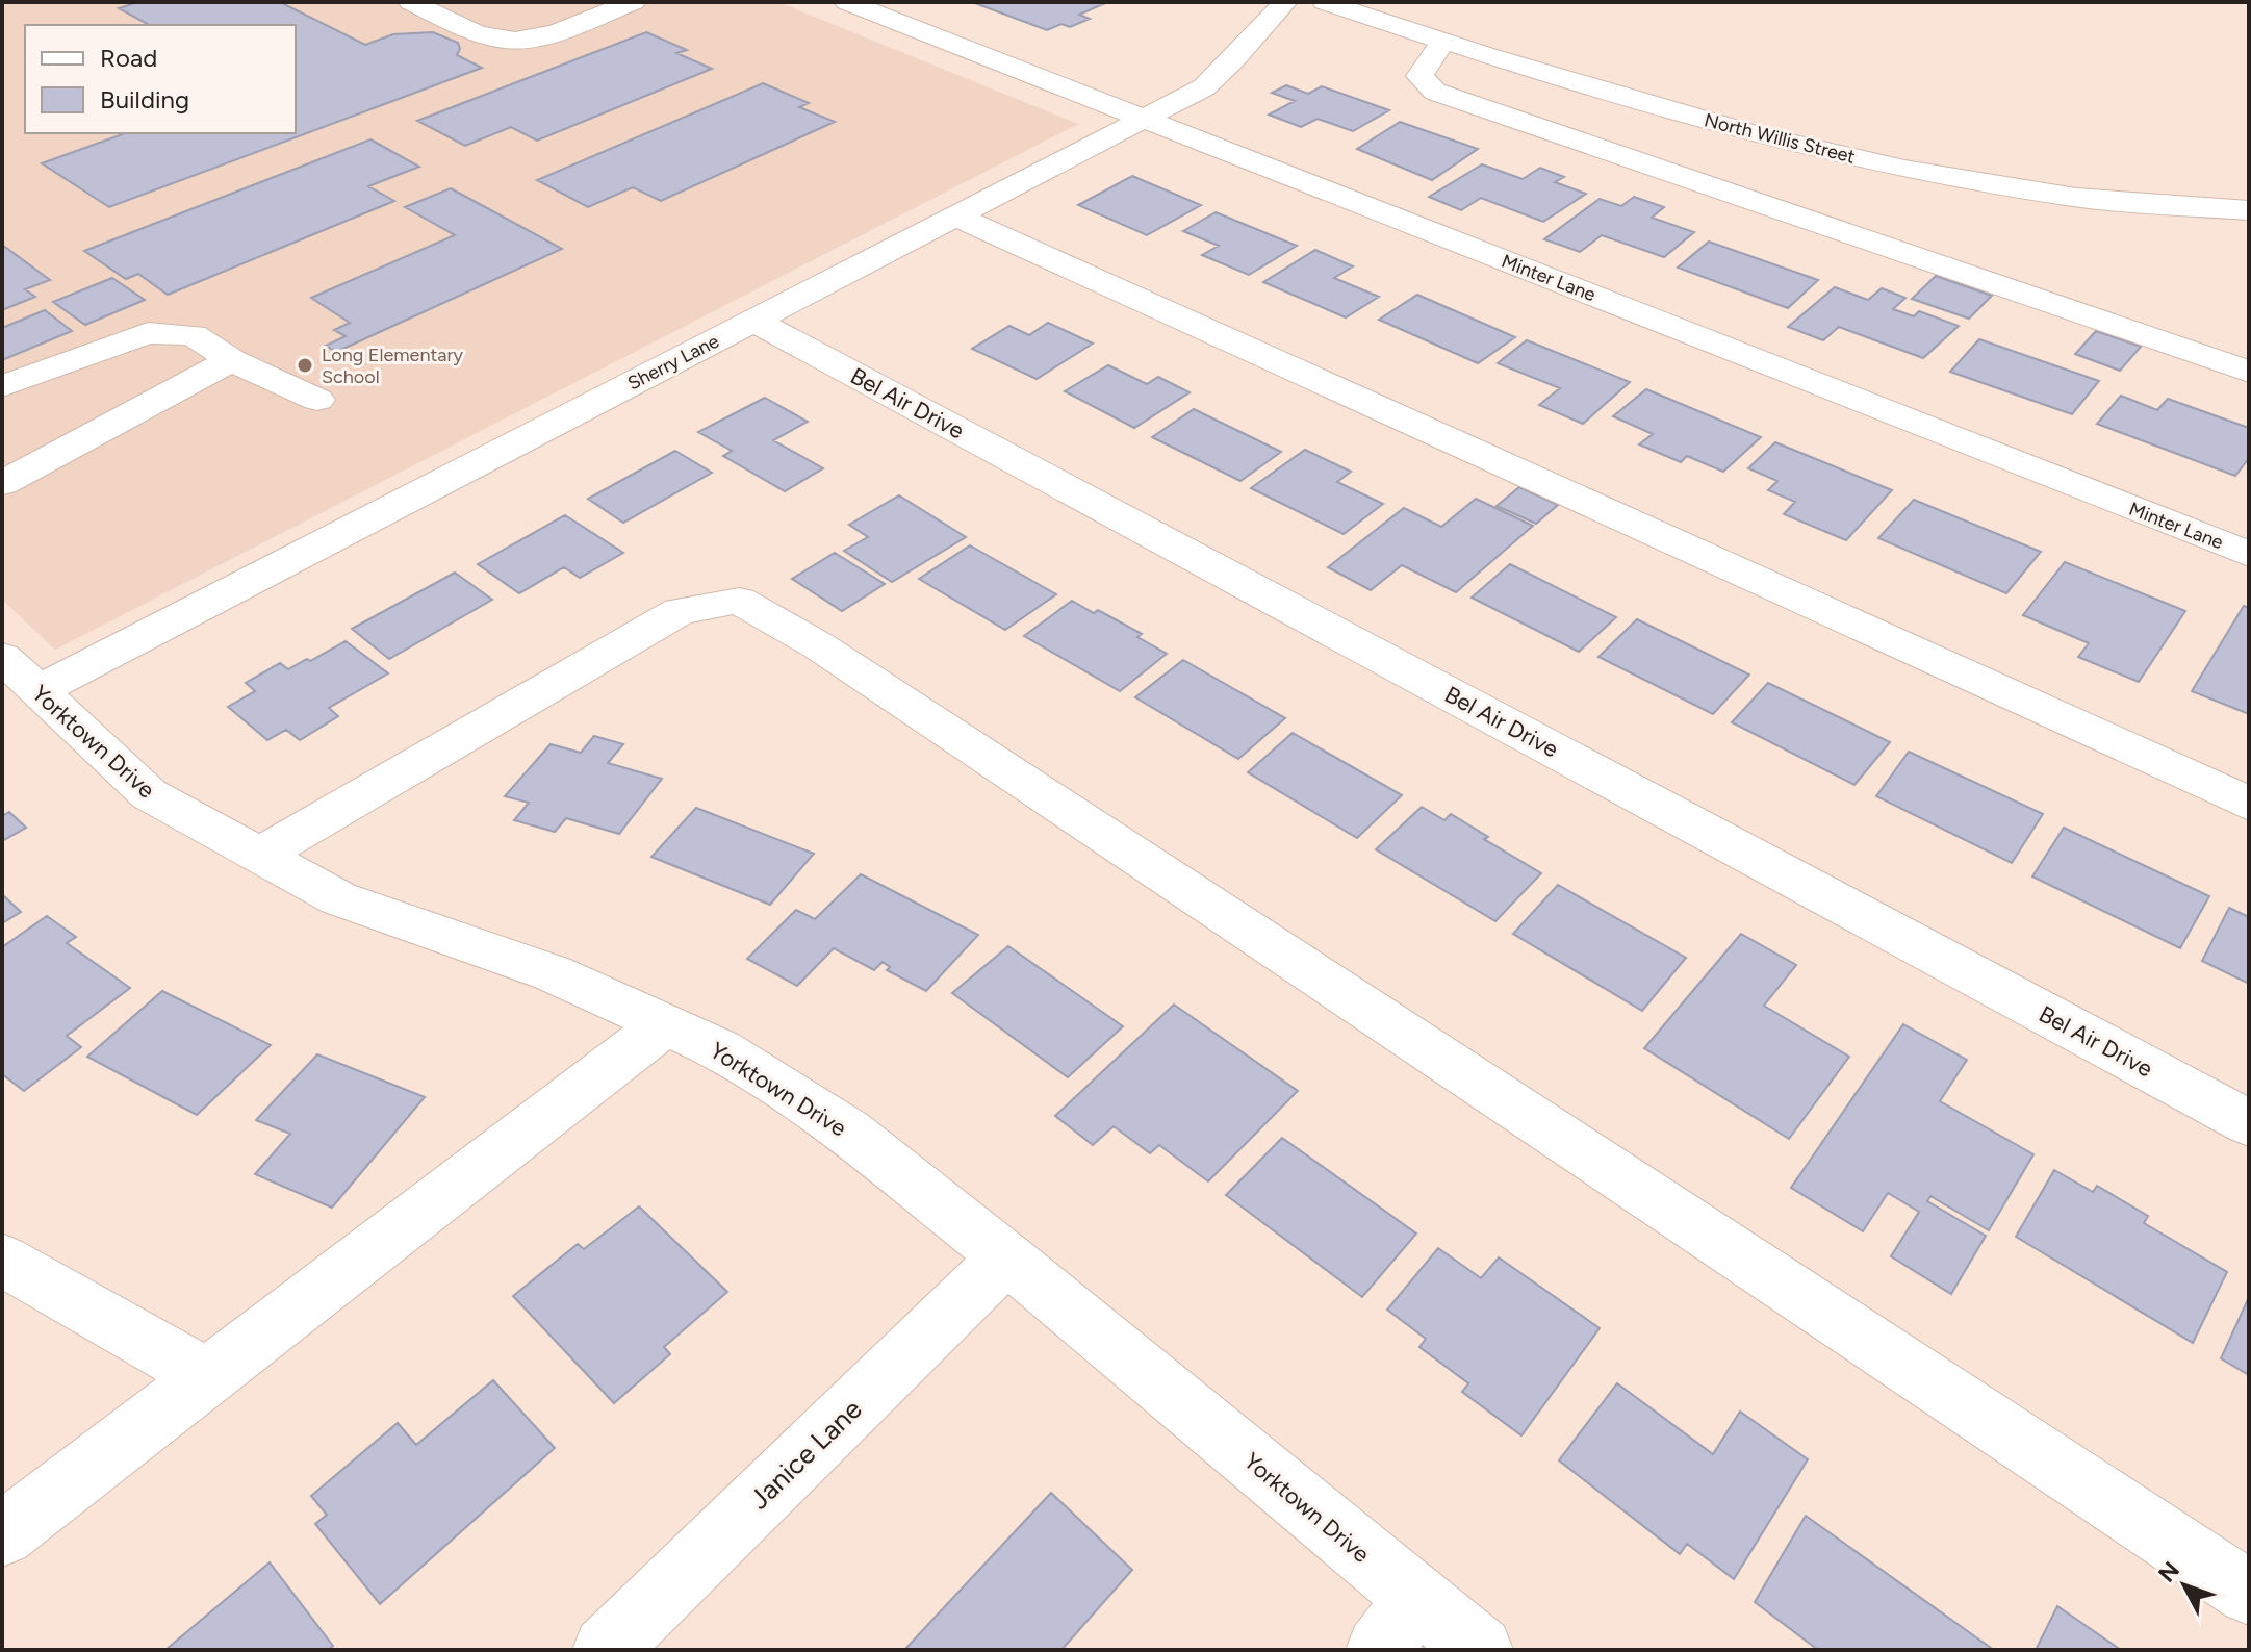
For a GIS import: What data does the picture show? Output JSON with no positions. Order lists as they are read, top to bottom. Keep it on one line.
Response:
{"streets":{"street":["North Willis Street","Minter Lane","Sherry Lane","Bel Air Drive","Yorktown Drive","Janice Lane"]},"crossings":[["Minter Lane","Sherry Lane"],["Sherry Lane","Bel Air Drive"],["Sherry Lane","Yorktown Drive"],["Yorktown Drive","Janice Lane"]],"places":["Long Elementary School"],"legend":["Road","Building"],"north":"top left"}
